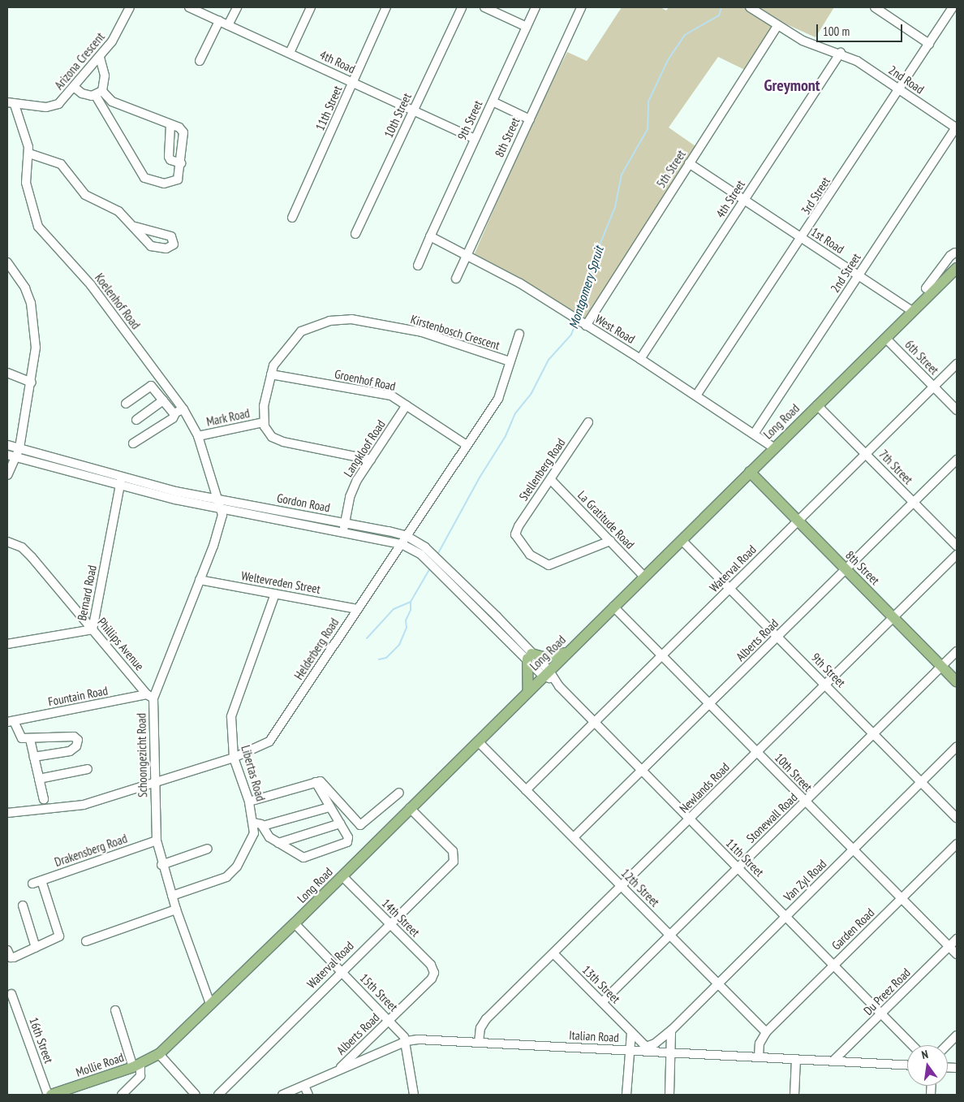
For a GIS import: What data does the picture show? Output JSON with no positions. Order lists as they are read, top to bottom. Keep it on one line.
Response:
{"streets":{"main road":["8th Street","Long Road","Mollie Road"],"street":["Arizona Crescent","4th Road","2nd Road","11th Street","10th Street","9th Street","5th Street","3rd Street","4th Street","1st Road","2nd Street","Koelenhof Road","West Road","Kirstenbosch Crescent","6th Street","Groenhof Road","Mark Road","Langkloof Road","7th Street","Stellenberg Road","Gordon Road","La Gratitude Road","Waterval Road","Weltevreden Street","Bernard Road","Alberts Road","Phillips Avenue","Helderberg Road","Fountain Road","Schoongezicht Road","Libertas Road","Newlands Road","Stonewall Road","Drakensberg Road","Van Zyl Road","12th Street","14th Street","Garden Road","13th Street","Du Preez Road","15th Street","Italian Road","16th Street"]},"crossings":[["Arizona Crescent","Koelenhof Road"],["4th Road","11th Street"],["4th Road","10th Street"],["4th Road","9th Street"],["2nd Road","5th Street"],["2nd Road","3rd Street"],["2nd Road","4th Street"],["2nd Road","2nd Street"],["11th Street","Long Road"],["11th Street","Gordon Road"],["11th Street","Waterval Road"],["11th Street","Alberts Road"],["11th Street","Newlands Road"],["11th Street","Stonewall Road"],["11th Street","Van Zyl Road"],["11th Street","Garden Road"],["11th Street","Du Preez Road"],["10th Street","Long Road"],["10th Street","Waterval Road"],["10th Street","Alberts Road"],["10th Street","Newlands Road"],["10th Street","Stonewall Road"],["10th Street","Van Zyl Road"],["10th Street","Garden Road"],["10th Street","Du Preez Road"],["9th Street","West Road"],["9th Street","Long Road"],["9th Street","Waterval Road"],["9th Street","Alberts Road"],["9th Street","Newlands Road"],["9th Street","Stonewall Road"],["9th Street","Van Zyl Road"],["8th Street","West Road"],["8th Street","Long Road"],["8th Street","Waterval Road"],["8th Street","Alberts Road"],["8th Street","Newlands Road"],["8th Street","Stonewall Road"],["5th Street","1st Road"],["5th Street","West Road"],["3rd Street","1st Road"],["3rd Street","West Road"],["4th Street","1st Road"],["4th Street","West Road"],["1st Road","2nd Street"],["1st Road","Long Road"],["2nd Street","West Road"],["Koelenhof Road","Mark Road"],["Koelenhof Road","Gordon Road"],["Koelenhof Road","Schoongezicht Road"],["West Road","Long Road"],["Kirstenbosch Crescent","Groenhof Road"],["Kirstenbosch Crescent","Mark Road"],["Kirstenbosch Crescent","Helderberg Road"],["6th Street","Long Road"],["6th Street","Waterval Road"],["Groenhof Road","Langkloof Road"],["Groenhof Road","Helderberg Road"],["Long Road","7th Street"],["Long Road","Gordon Road"],["Long Road","La Gratitude Road"],["Long Road","Waterval Road"],["Long Road","Schoongezicht Road"],["Long Road","12th Street"],["Long Road","14th Street"],["Long Road","15th Street"],["Long Road","Mollie Road"],["Langkloof Road","Gordon Road"],["7th Street","Waterval Road"],["7th Street","Alberts Road"],["Stellenberg Road","La Gratitude Road"],["Gordon Road","Bernard Road"],["Gordon Road","Helderberg Road"],["Gordon Road","Schoongezicht Road"],["Waterval Road","12th Street"],["Waterval Road","14th Street"],["Waterval Road","15th Street"],["Weltevreden Street","Helderberg Road"],["Weltevreden Street","Schoongezicht Road"],["Weltevreden Street","Libertas Road"],["Bernard Road","Phillips Avenue"],["Alberts Road","12th Street"],["Alberts Road","14th Street"],["Alberts Road","15th Street"],["Alberts Road","Italian Road"],["Phillips Avenue","Fountain Road"],["Phillips Avenue","Schoongezicht Road"],["Helderberg Road","Schoongezicht Road"],["Helderberg Road","Libertas Road"],["Fountain Road","Schoongezicht Road"],["Schoongezicht Road","Libertas Road"],["Schoongezicht Road","Drakensberg Road"],["Newlands Road","12th Street"],["Newlands Road","13th Street"],["Newlands Road","Italian Road"],["Stonewall Road","12th Street"],["Stonewall Road","13th Street"],["Van Zyl Road","12th Street"],["Van Zyl Road","13th Street"],["Van Zyl Road","Italian Road"],["12th Street","Garden Road"],["13th Street","Italian Road"],["Du Preez Road","Italian Road"],["15th Street","Italian Road"],["16th Street","Mollie Road"]],"districts":["Greymont"],"water":["Montgomery Spruit"],"scale_bar":"100 m","north":"top"}
